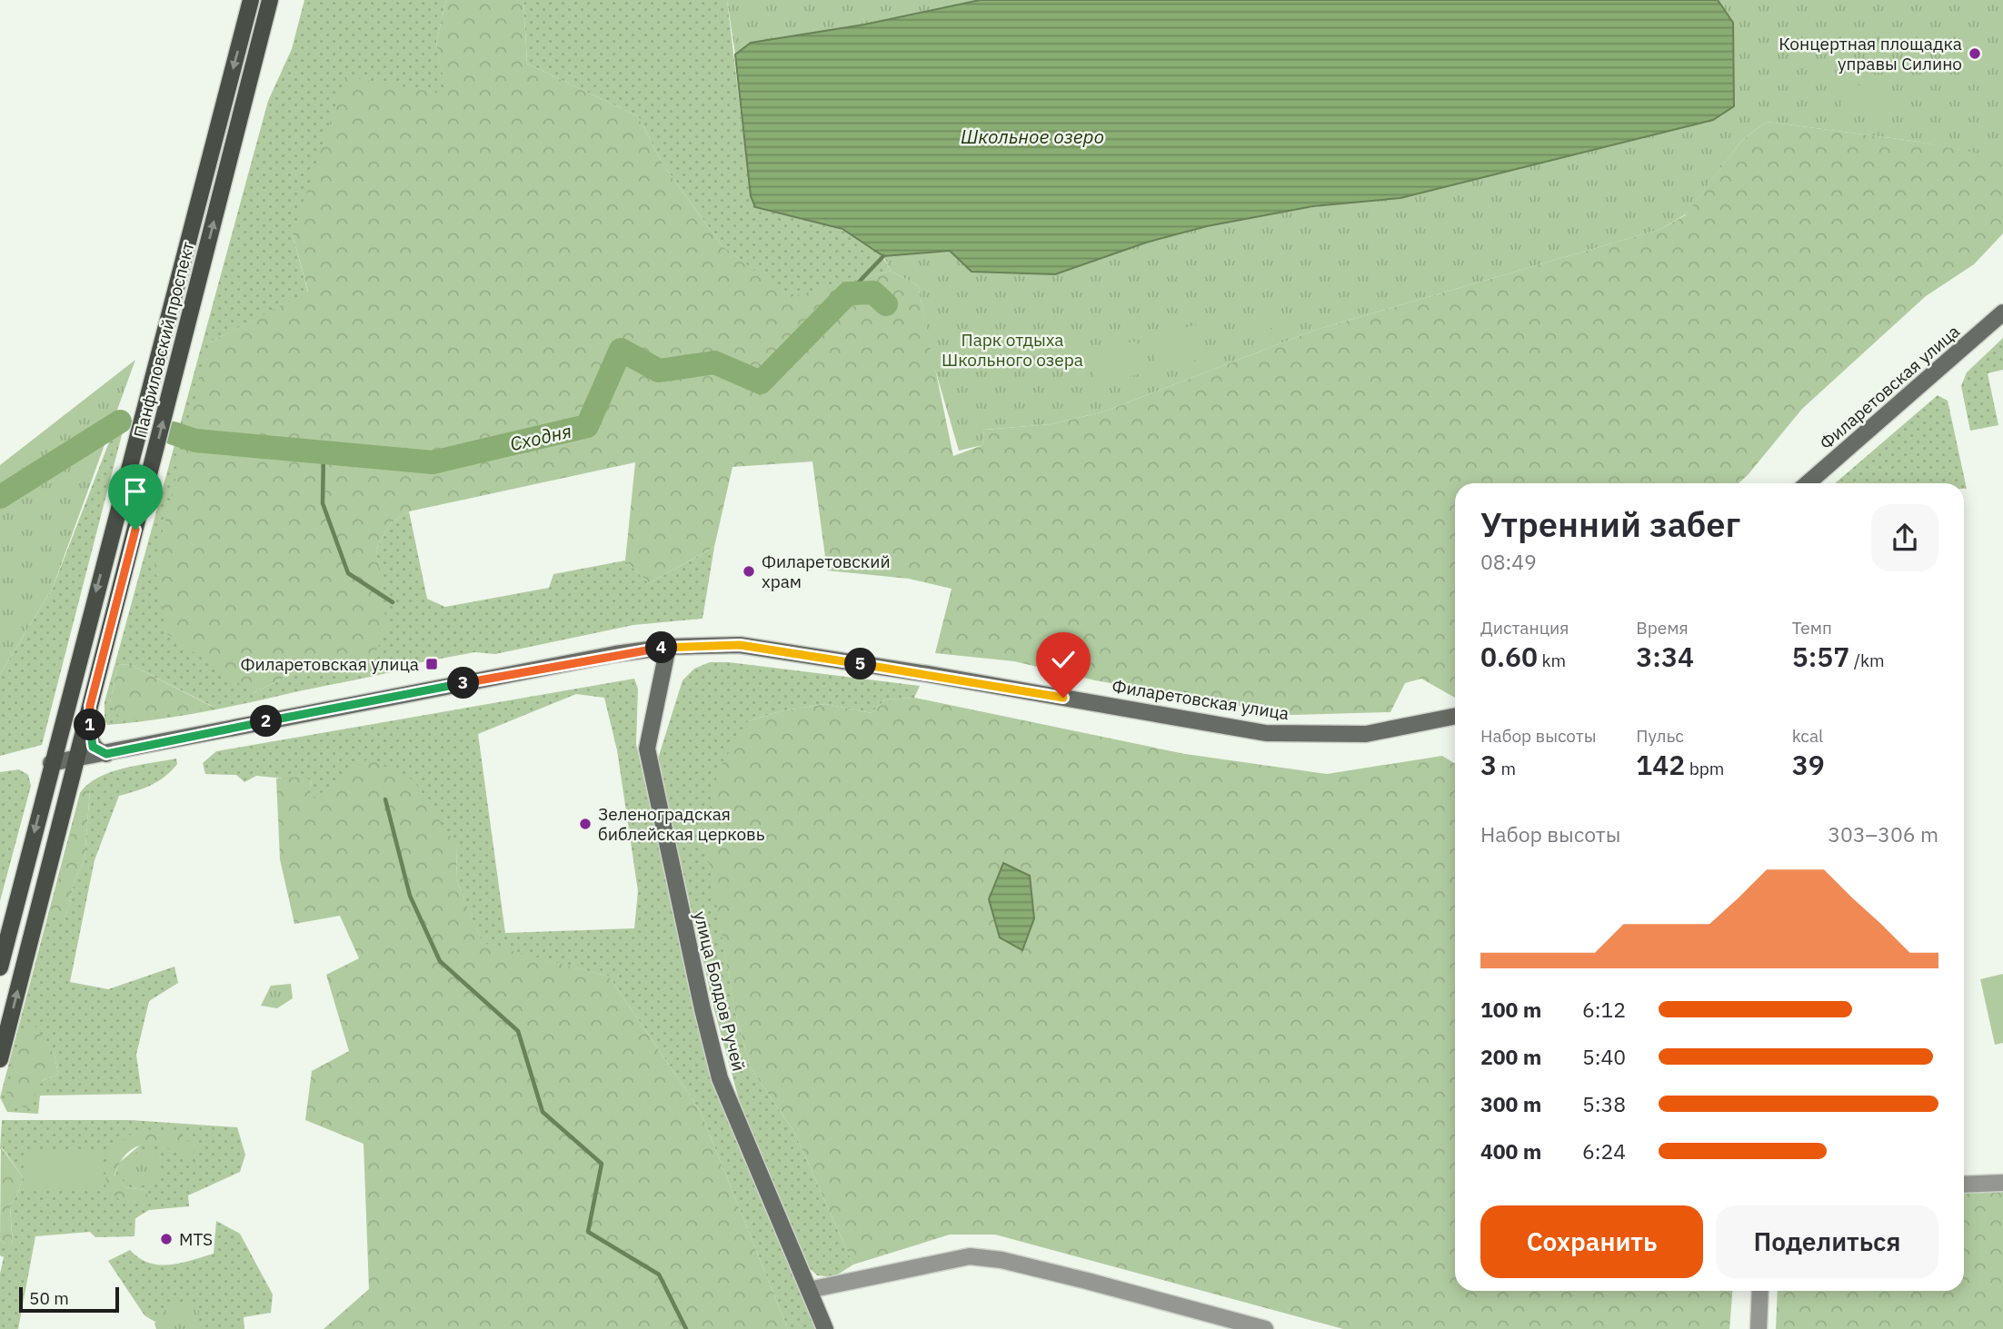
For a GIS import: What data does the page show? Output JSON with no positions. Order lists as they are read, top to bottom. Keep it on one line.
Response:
{"streets":{"main road":["Панфиловский проспект"],"street":["Филаретовская улица","улица Болдов Ручей"]},"crossings":[["Панфиловский проспект","Филаретовская улица"],["Филаретовская улица","улица Болдов Ручей"]],"water":["Школьное озеро","Сходня"],"parks":["Парк отдыха Школьного озера"],"places":{"other":["Концертная площадка управы Силино","Филаретовский храм","Зеленоградская библейская церковь","MTS"],"transit":["Филаретовская улица"]},"scale_bar":"50 m","page":{"heading":["Утренний забег","08:49"],"stats":[["Дистанция","0.60 km"],["Время","3:34"],["Темп","5:57 /km"],["Набор высоты","3 m"],["Пульс","142 bpm"],["kcal","39"]],"pins":["4","5","3","2","1"],"chart":["Набор высоты","303–306 m"],"list":[{"name":"100 m","note":"6:12"},{"name":"200 m","note":"5:40"},{"name":"300 m","note":"5:38"},{"name":"400 m","note":"6:24"}],"buttons":["Сохранить","Поделиться"],"scale":"50 m"}}
